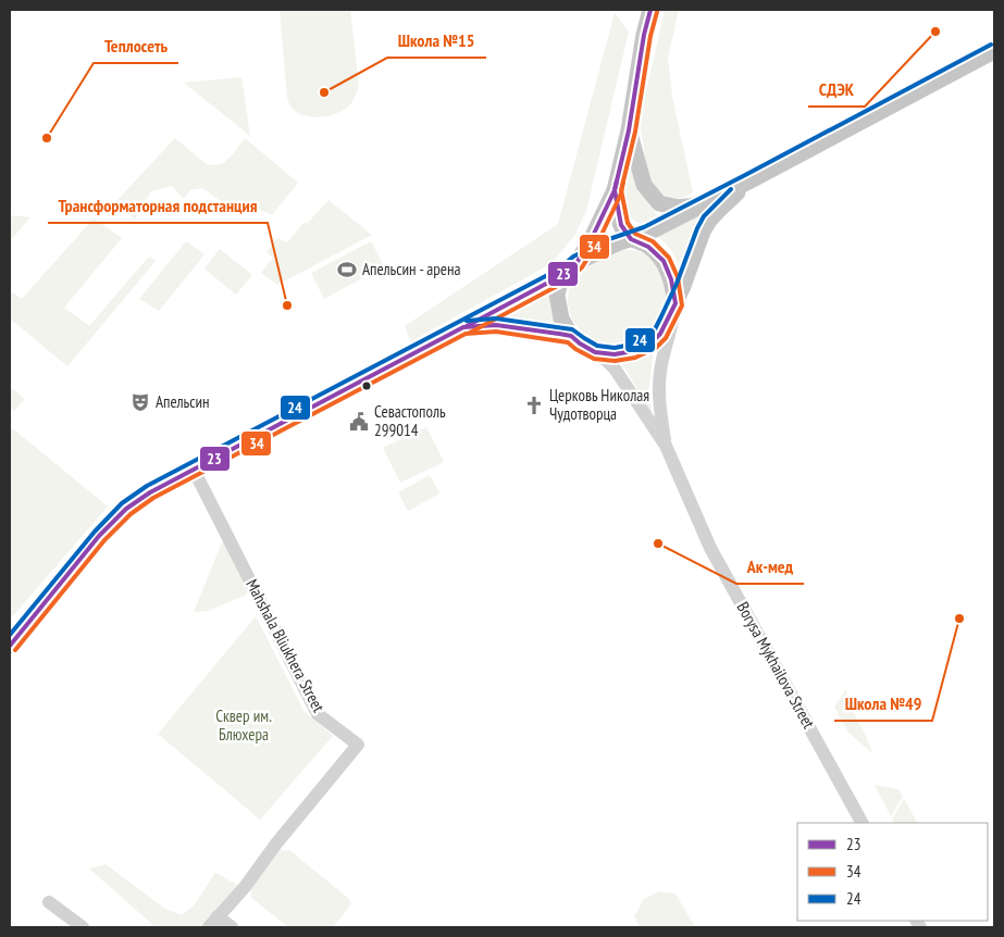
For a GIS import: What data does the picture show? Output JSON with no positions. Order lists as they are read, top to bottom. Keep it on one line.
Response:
{"streets":{"street":["Mahshala Bliukhera Street","Borysa Mykhailova Street"]},"parks":["Сквер им. Блюхера"],"places":{"other":["СДЭК","Школа №15","Теплосеть","Трансформаторная подстанция","Ак-мед","Школа №49"],"sports":["Апельсин - арена"],"theatre":["Апельсин"],"church":["Церковь Николая Чудотворца"],"public building":["Севастополь 299014"]},"lines":["transit line 23","transit line 34","transit line 24"],"legend":["23","34","24"]}
